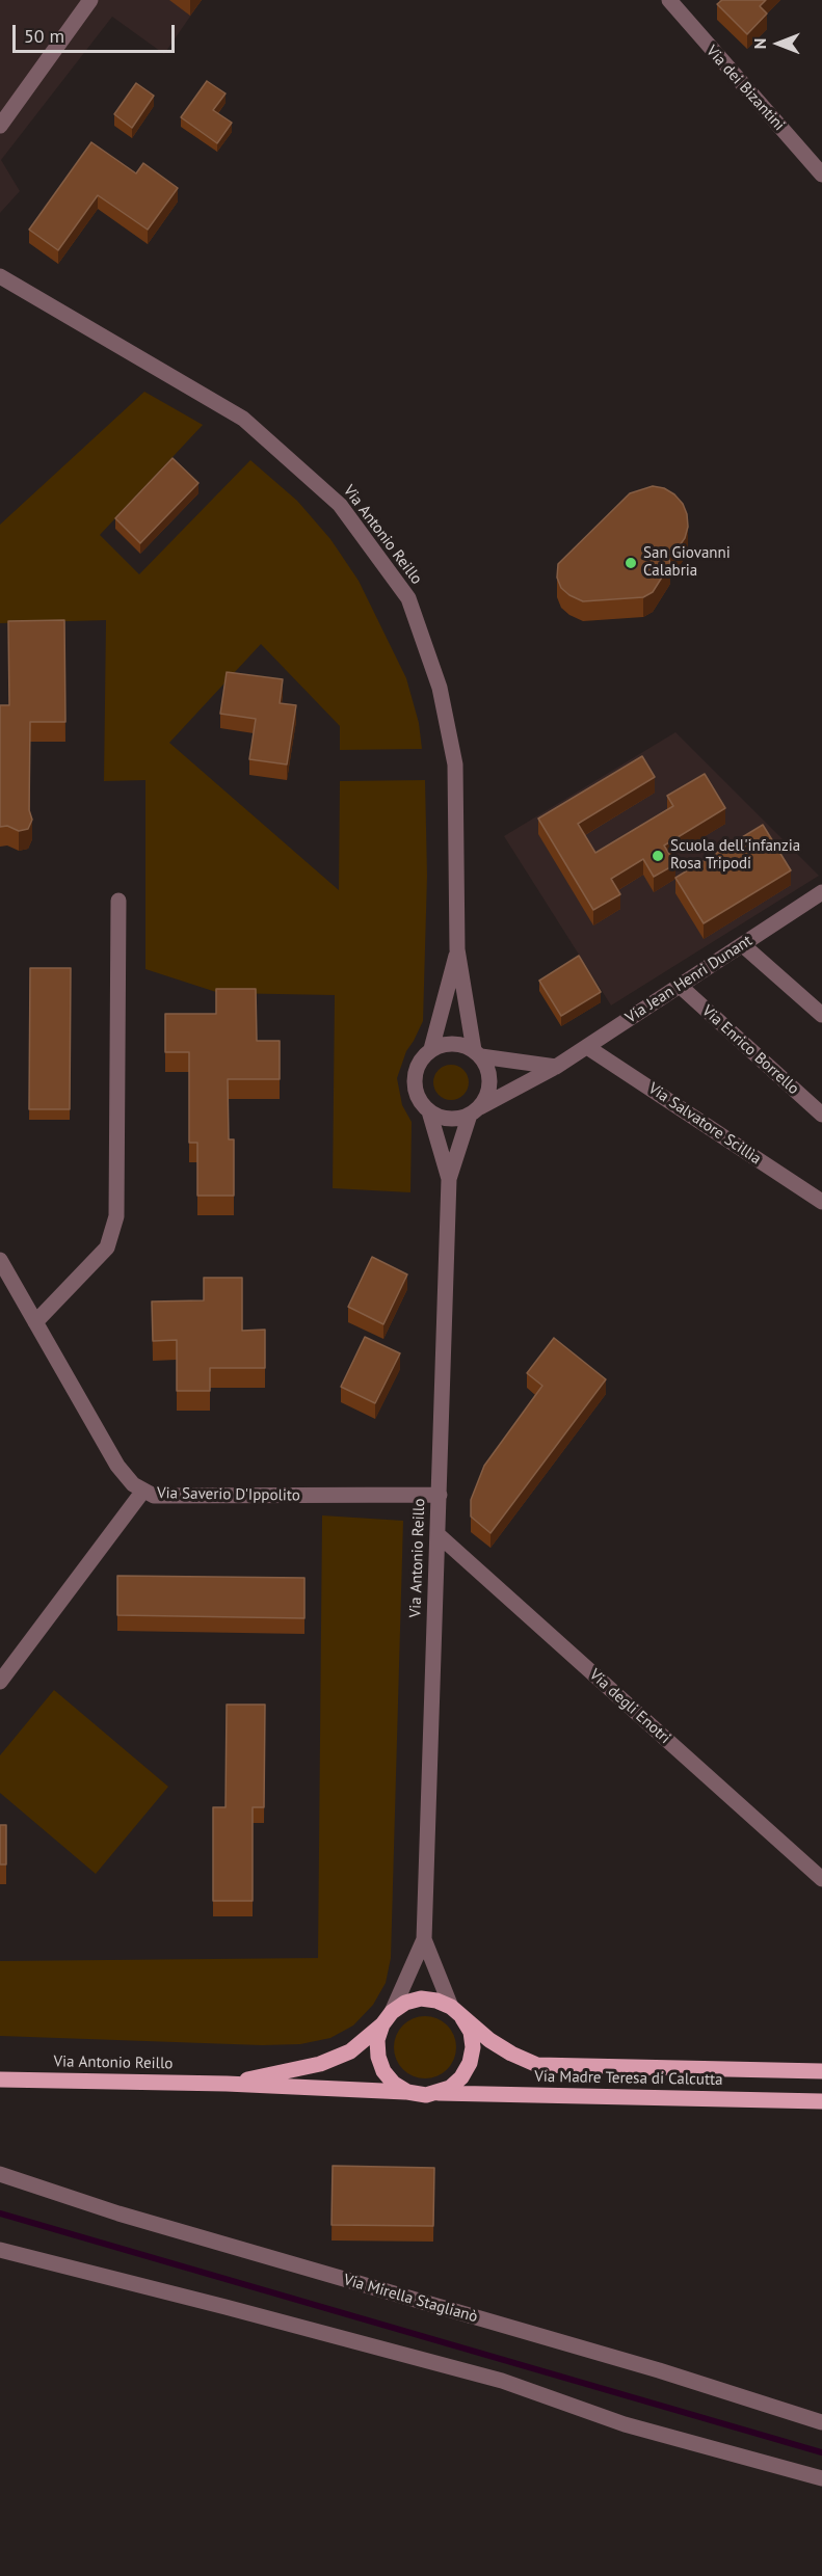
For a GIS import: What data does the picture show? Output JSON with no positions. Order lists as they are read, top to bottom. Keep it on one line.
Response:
{"streets":{"main road":["Via Antonio Reillo","Via Madre Teresa di Calcutta"],"street":["Via dei Bizantini","Via Jean Henri Dunant","Via Enrico Borrello","Via Salvatore Scillìa","Via Saverio D'Ippolito","Via degli Enotri","Via Mirella Staglianò"]},"crossings":[["Via Antonio Reillo","Via Jean Henri Dunant"],["Via Antonio Reillo","Via Saverio D'Ippolito"],["Via Antonio Reillo","Via degli Enotri"],["Via Antonio Reillo","Via Madre Teresa di Calcutta"],["Via Jean Henri Dunant","Via Enrico Borrello"],["Via Jean Henri Dunant","Via Salvatore Scillìa"]],"places":["San Giovanni Calabria","Scuola dell'infanzia Rosa Tripodi"],"scale_bar":"50 m","north":"left"}
